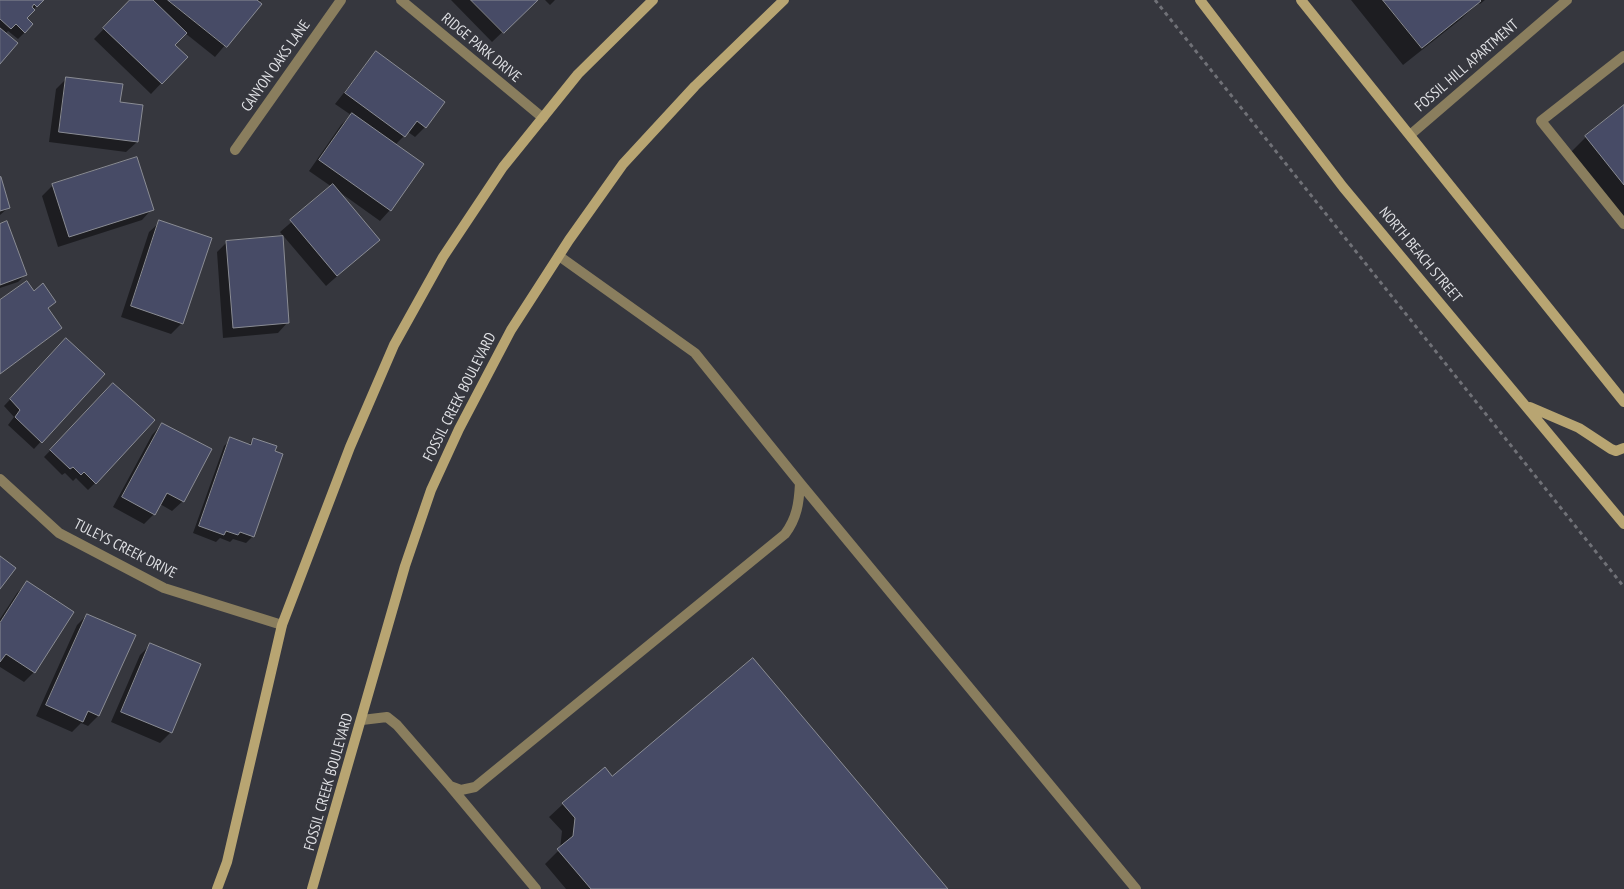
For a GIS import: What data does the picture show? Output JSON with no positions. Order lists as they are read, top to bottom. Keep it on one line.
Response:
{"streets":{"main road":["NORTH BEACH STREET","FOSSIL CREEK BOULEVARD"],"street":["RIDGE PARK DRIVE","CANYON OAKS LANE","FOSSIL HILL APARTMENT","TULEYS CREEK DRIVE"]}}
